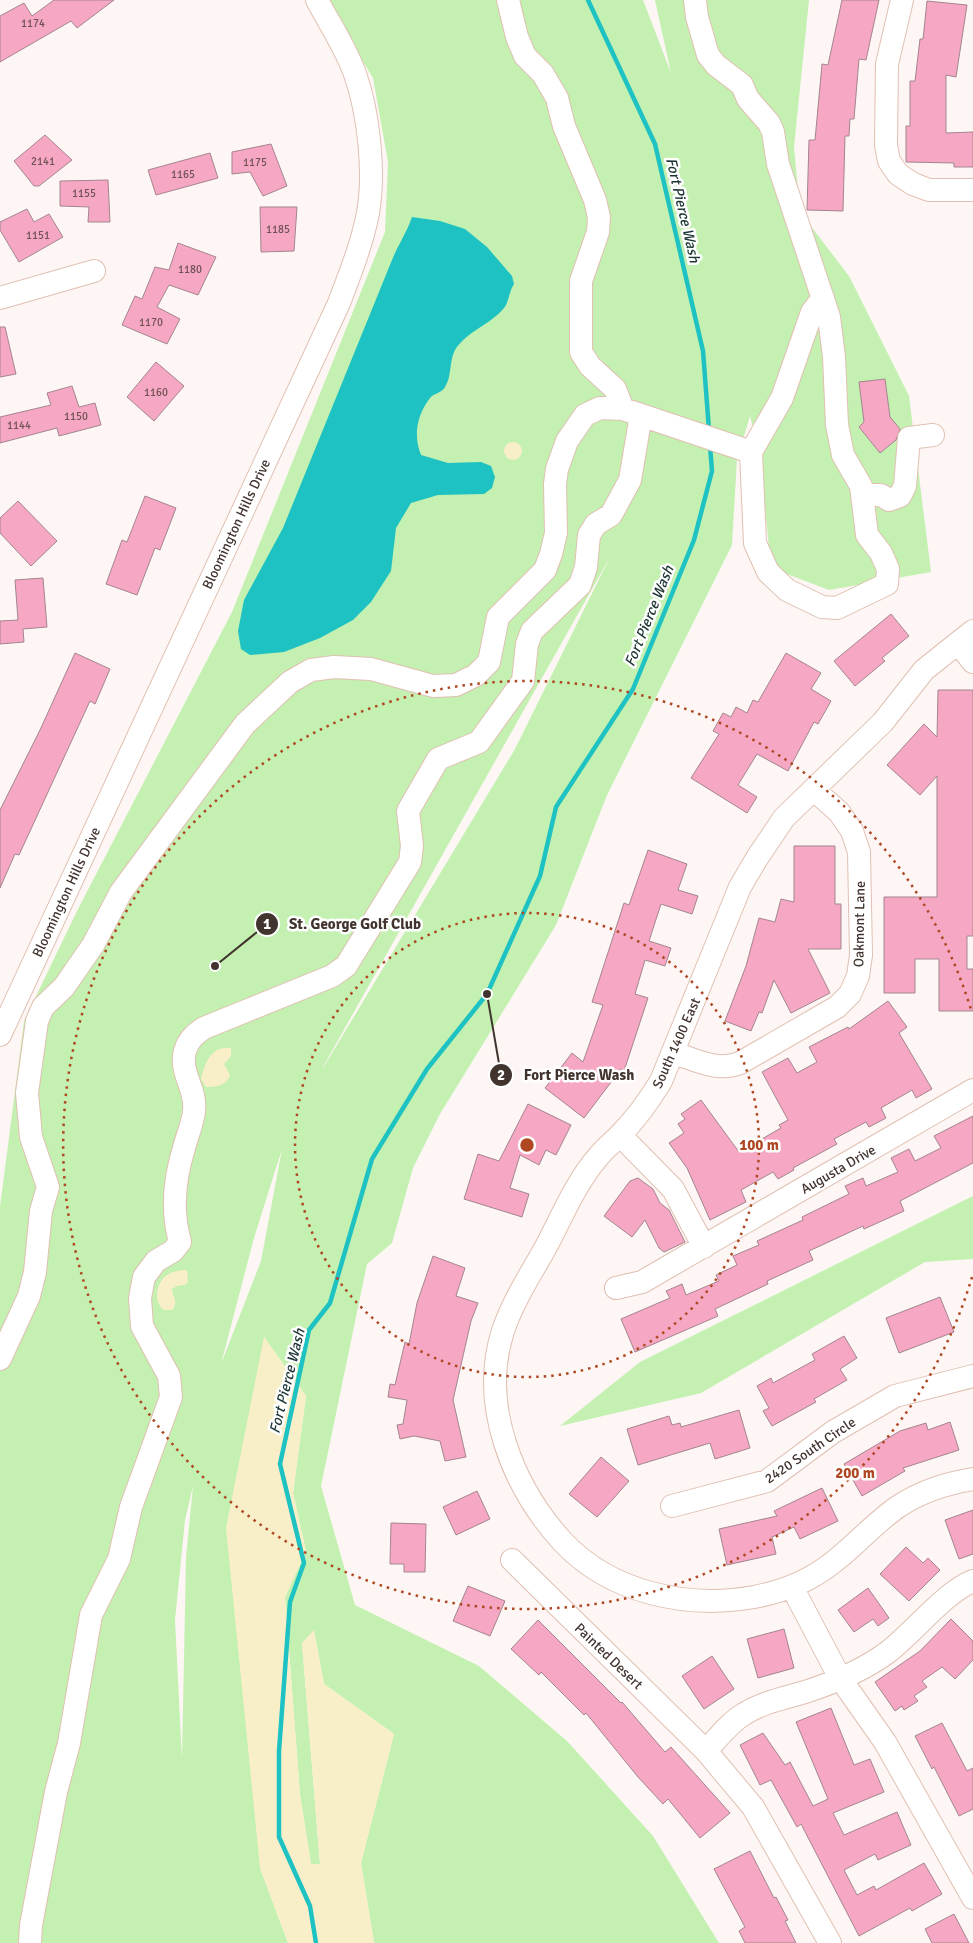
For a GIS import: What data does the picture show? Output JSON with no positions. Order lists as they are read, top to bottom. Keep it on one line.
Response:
{"streets":{"street":["Bloomington Hills Drive","Oakmont Lane","South 1400 East","Augusta Drive","2420 South Circle","Painted Desert"]},"crossings":[["Oakmont Lane","South 1400 East"]],"water":["Fort Pierce Wash"],"places":["St. George Golf Club","Fort Pierce Wash"],"house_numbers":["1174","2141","1175","1165","1155","1185","1151","1180","1170","1160","1150","1144"],"rings":["100 m","200 m"]}
